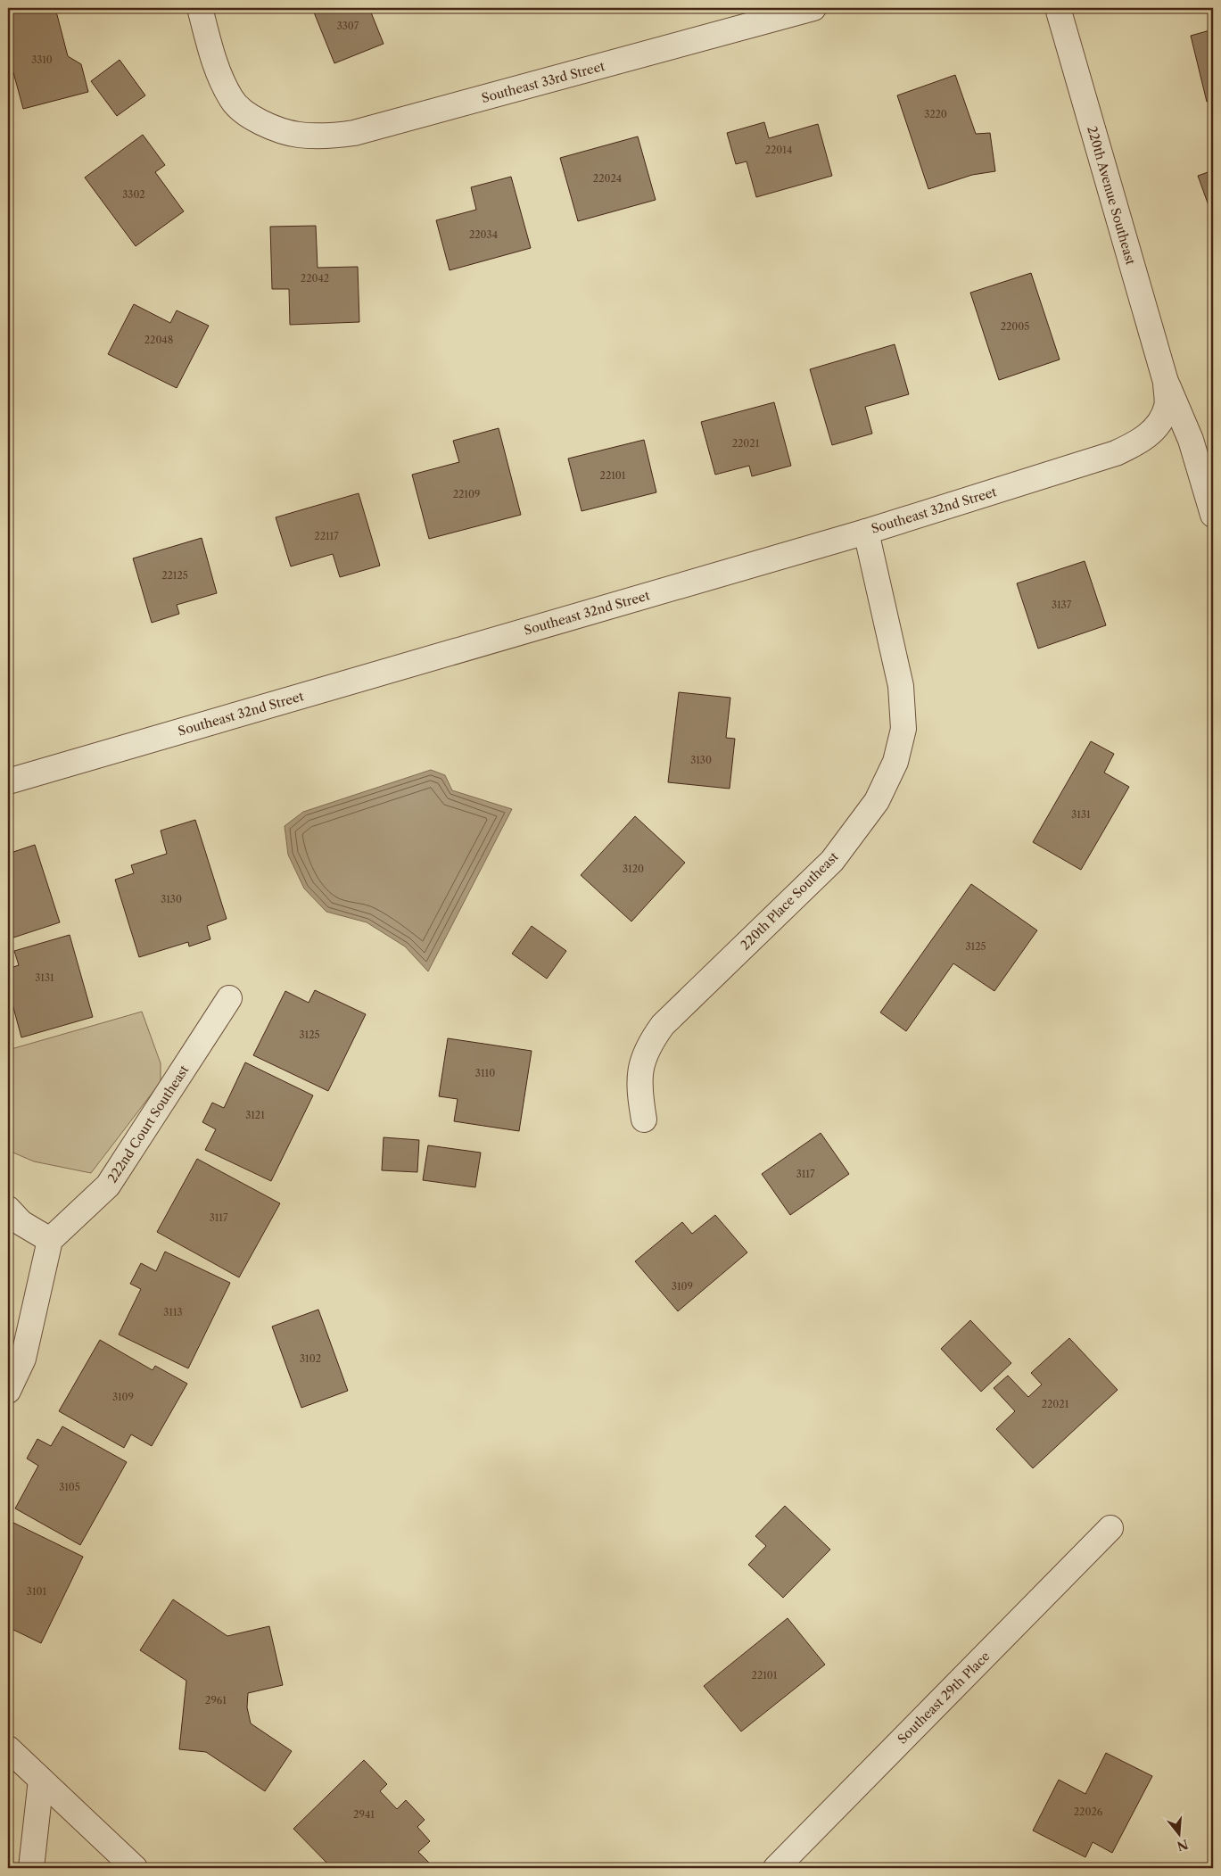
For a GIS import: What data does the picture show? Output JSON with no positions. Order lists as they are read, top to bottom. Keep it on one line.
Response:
{"streets":{"street":["Southeast 33rd Street","220th Avenue Southeast","Southeast 32nd Street","220th Place Southeast","222nd Court Southeast","Southeast 29th Place"]},"crossings":[["220th Avenue Southeast","Southeast 32nd Street"],["Southeast 32nd Street","220th Place Southeast"]],"house_numbers":["3307","3310","3220","22014","22024","3302","22034","22042","22005","22048","22021","22101","22109","22117","22125","3137","3130","3131","3120","3130","3125","3131","3125","3110","3121","3117","3117","3109","3113","3102","3109","22021","3105","3101","22101","2961","22026","2941"],"north":"bottom"}
